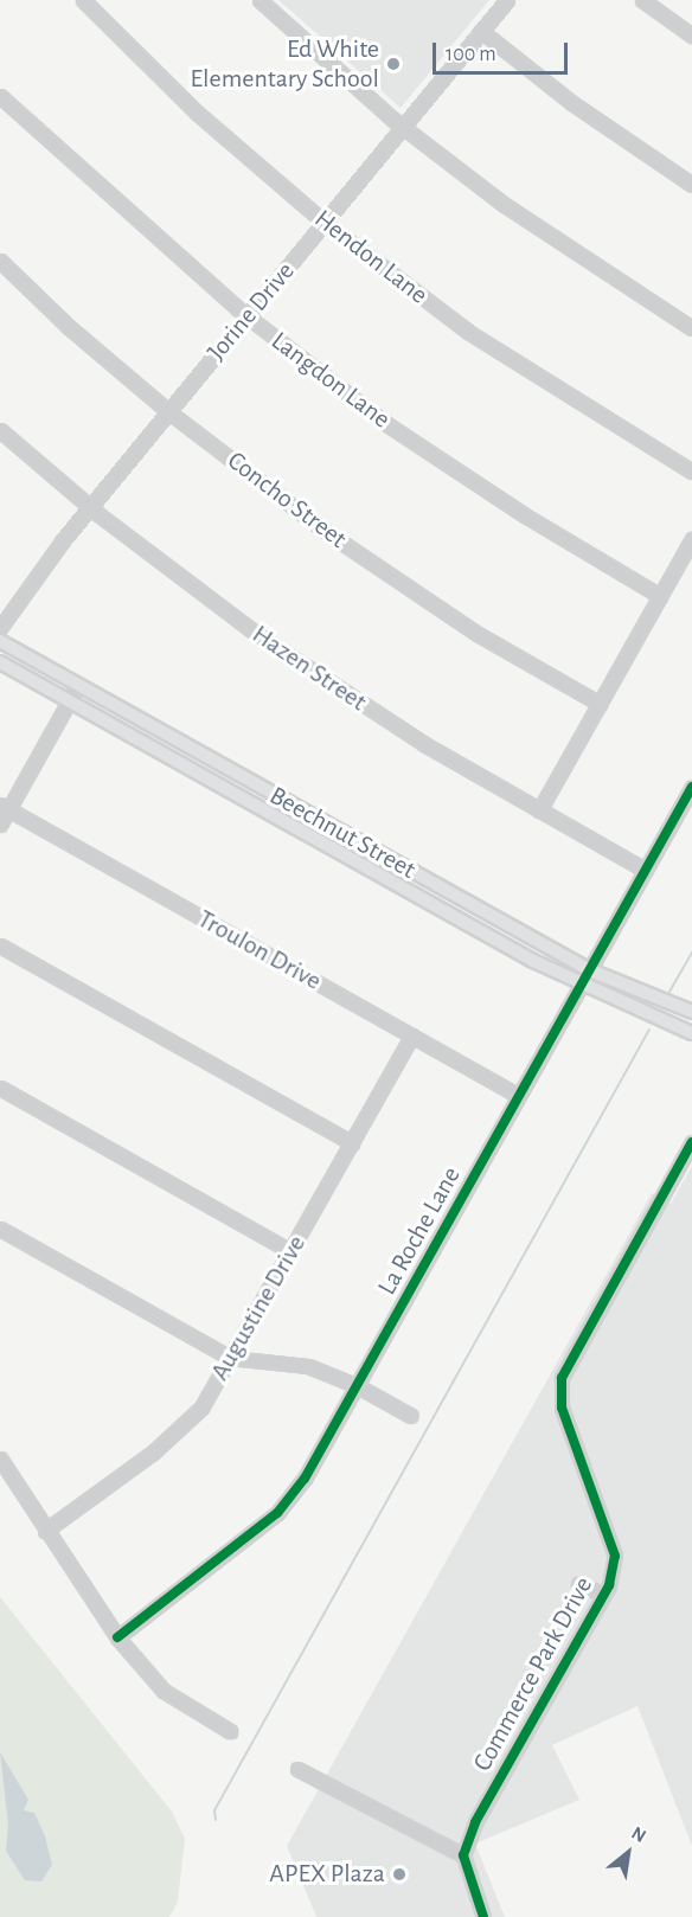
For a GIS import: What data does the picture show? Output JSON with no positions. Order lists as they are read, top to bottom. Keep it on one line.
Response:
{"streets":{"main road":["Beechnut Street"],"street":["Hendon Lane","Jorine Drive","Langdon Lane","Concho Street","Hazen Street","Troulon Drive","La Roche Lane","Augustine Drive","Commerce Park Drive"]},"crossings":[["Hendon Lane","Jorine Drive"],["Jorine Drive","Langdon Lane"],["Jorine Drive","Concho Street"],["Jorine Drive","Hazen Street"],["Hazen Street","La Roche Lane"],["Beechnut Street","La Roche Lane"],["Troulon Drive","La Roche Lane"],["Troulon Drive","Augustine Drive"]],"places":["Ed White Elementary School","APEX Plaza"],"scale_bar":"100 m","north":"top right"}
